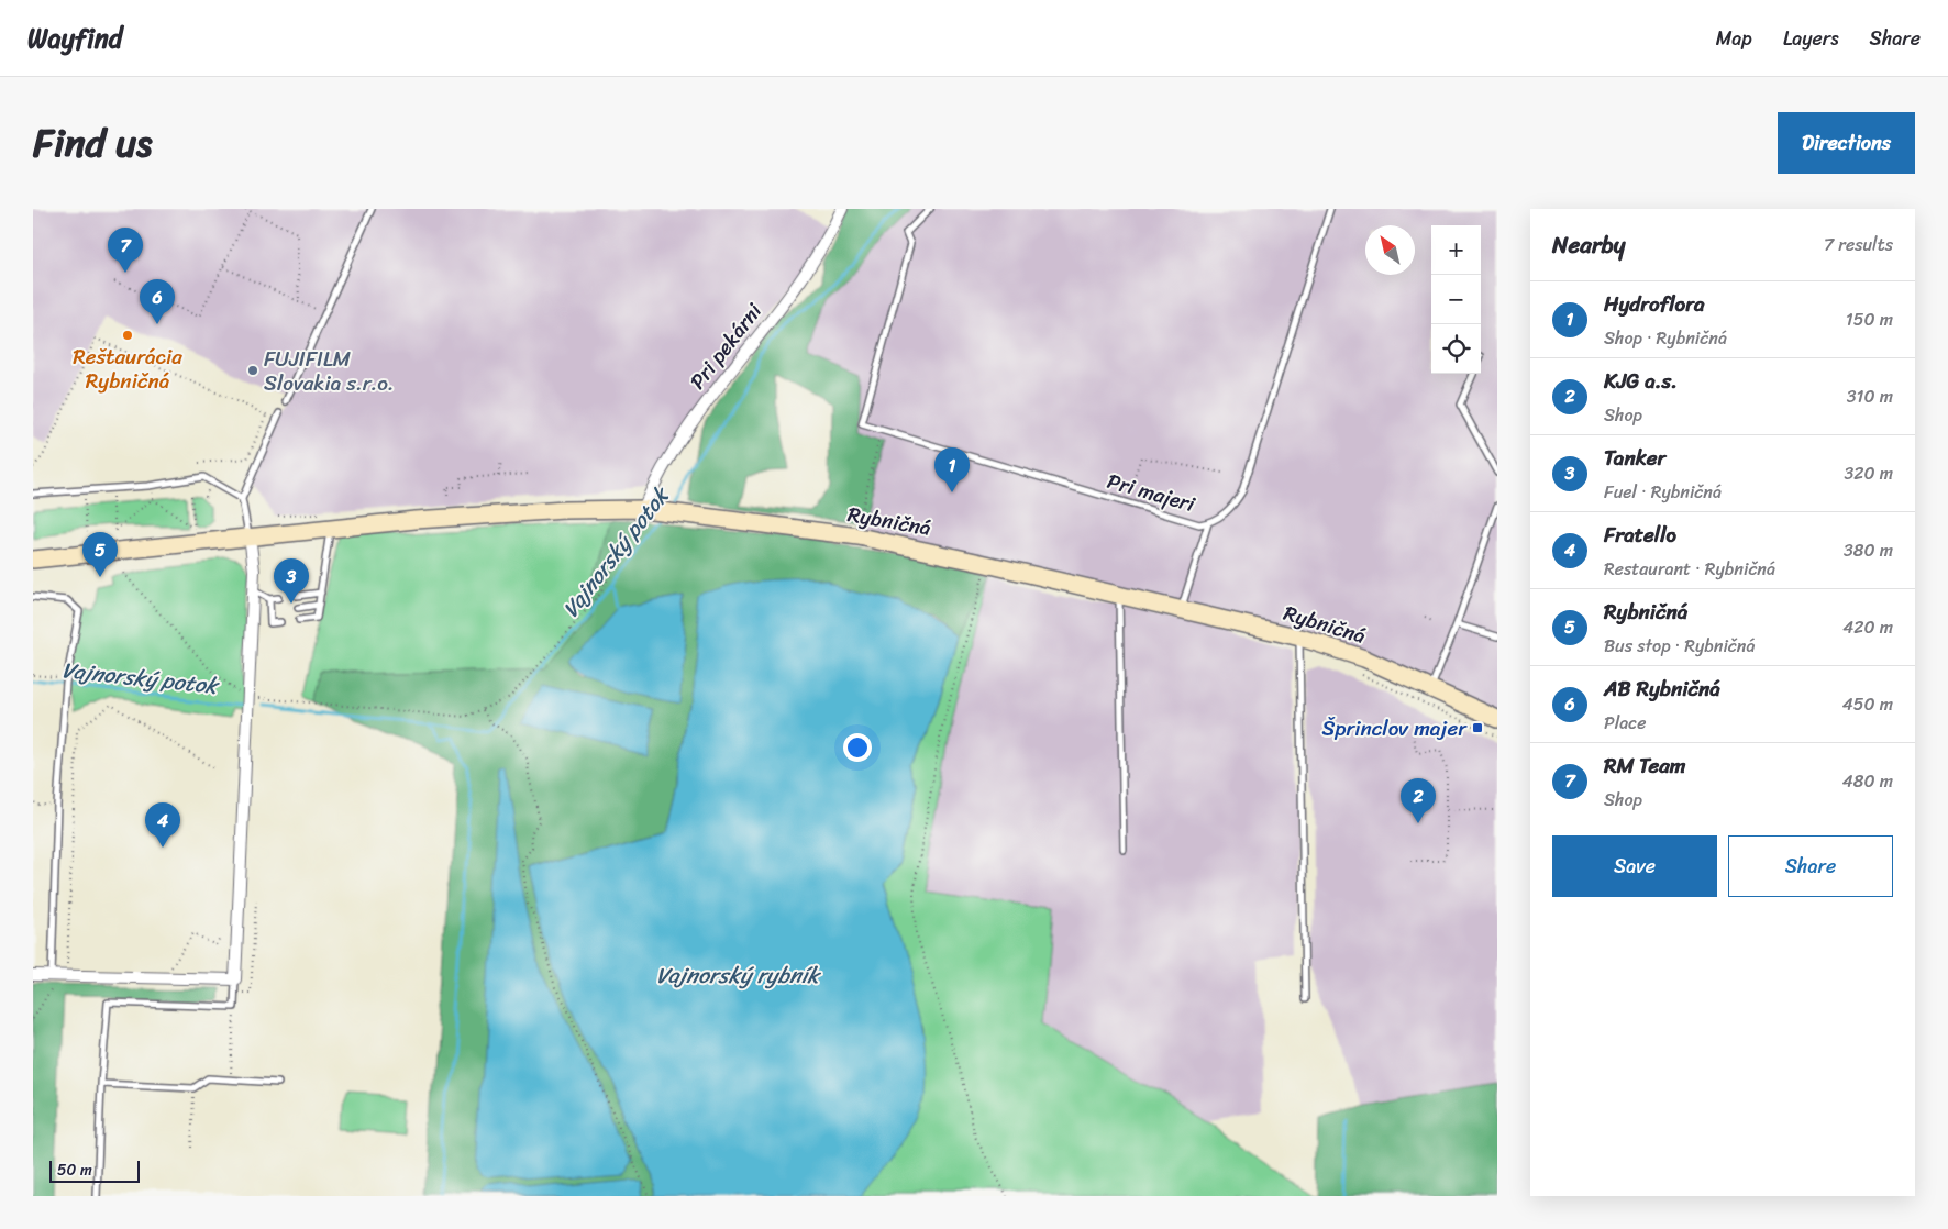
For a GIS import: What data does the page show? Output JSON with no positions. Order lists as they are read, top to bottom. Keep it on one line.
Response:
{"streets":{"main road":["Rybničná"],"street":["Pri pekárni"],"lane":["Pri majeri"]},"crossings":[["Pri pekárni","Rybničná"]],"water":["Vajnorský potok","Vajnorský rybník"],"places":{"other":["Reštaurácia Rybničná","FUJIFILM Slovakia s.r.o."],"transit":["Šprinclov majer"]},"scale_bar":"50 m","north":"top left","page":{"header":"Wayfind","nav":["Map","Layers","Share"],"title":"Find us","buttons":["Directions",["Save","Share"]],"heading":["Nearby","7 results"],"map_buttons":["+","−"],"pins":["7","6","1","5","3","2","4"],"list":[{"mark":"1","name":"Hydroflora","note":"Shop · Rybničná","value":"150 m"},{"mark":"2","name":"KJG a.s.","note":"Shop","value":"310 m"},{"mark":"3","name":"Tanker","note":"Fuel · Rybničná","value":"320 m"},{"mark":"4","name":"Fratello","note":"Restaurant · Rybničná","value":"380 m"},{"mark":"5","name":"Rybničná","note":"Bus stop · Rybničná","value":"420 m"},{"mark":"6","name":"AB Rybničná","note":"Place","value":"450 m"},{"mark":"7","name":"RM Team","note":"Shop","value":"480 m"}],"scale":"50 m"}}
